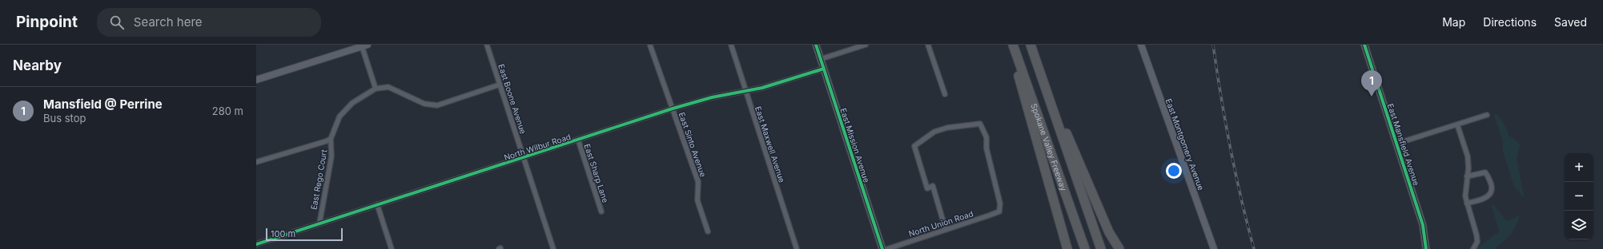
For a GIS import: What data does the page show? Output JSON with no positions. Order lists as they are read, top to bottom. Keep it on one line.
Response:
{"streets":{"highway":["Spokane Valley Freeway"],"street":["East Boone Avenue","East Sinto Avenue","East Maxwell Avenue","East Montgomery Avenue","East Mansfield Avenue","East Mission Avenue","North Wilbur Road","East Sharp Lane","East Rego Court","North Union Road"]},"crossings":[["East Boone Avenue","North Wilbur Road"],["East Sinto Avenue","North Wilbur Road"],["East Maxwell Avenue","North Wilbur Road"],["East Mission Avenue","North Wilbur Road"],["North Wilbur Road","East Sharp Lane"],["North Wilbur Road","East Rego Court"]],"scale_bar":"100 m","page":{"header":"Pinpoint","search":"Search here","nav":["Map","Directions","Saved"],"heading":"Nearby","pins":"1","list":[{"mark":"1","name":"Mansfield @ Perrine","note":"Bus stop","value":"280 m"}],"map_buttons":["+","−"],"scale":"100 m"}}
